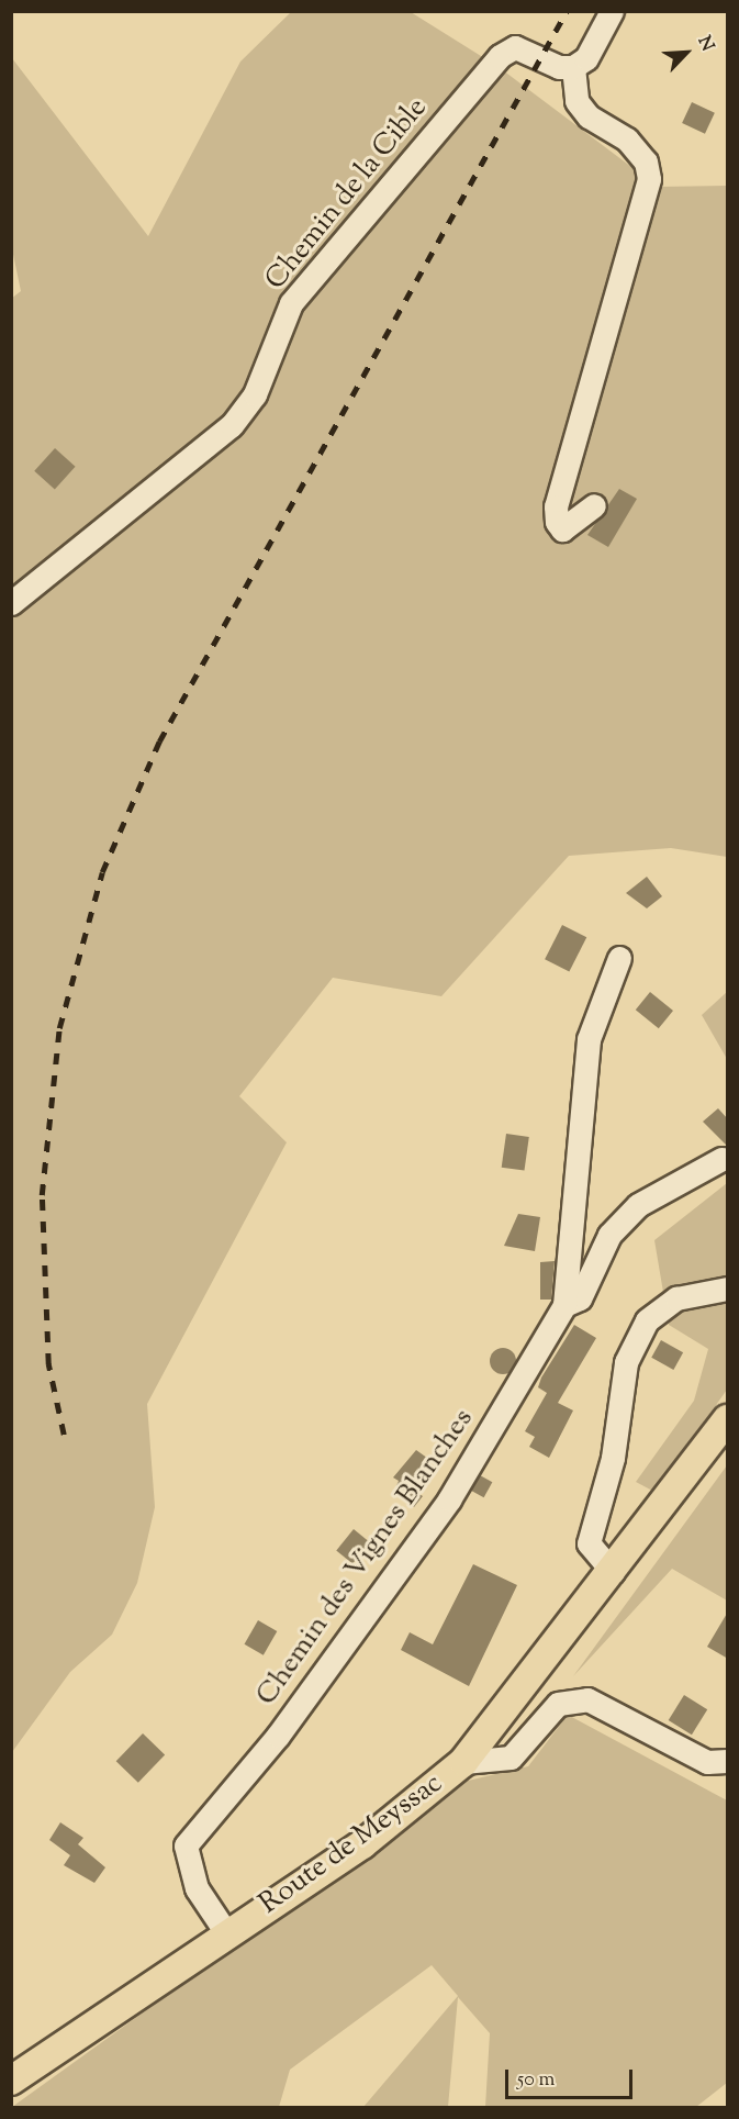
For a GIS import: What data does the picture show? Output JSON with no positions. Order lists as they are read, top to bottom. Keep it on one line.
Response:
{"streets":{"main road":["Route de Meyssac"],"street":["Chemin de la Cible","Chemin des Vignes Blanches"]},"crossings":[["Chemin des Vignes Blanches","Route de Meyssac"]],"scale_bar":"50 m","north":"top right"}
